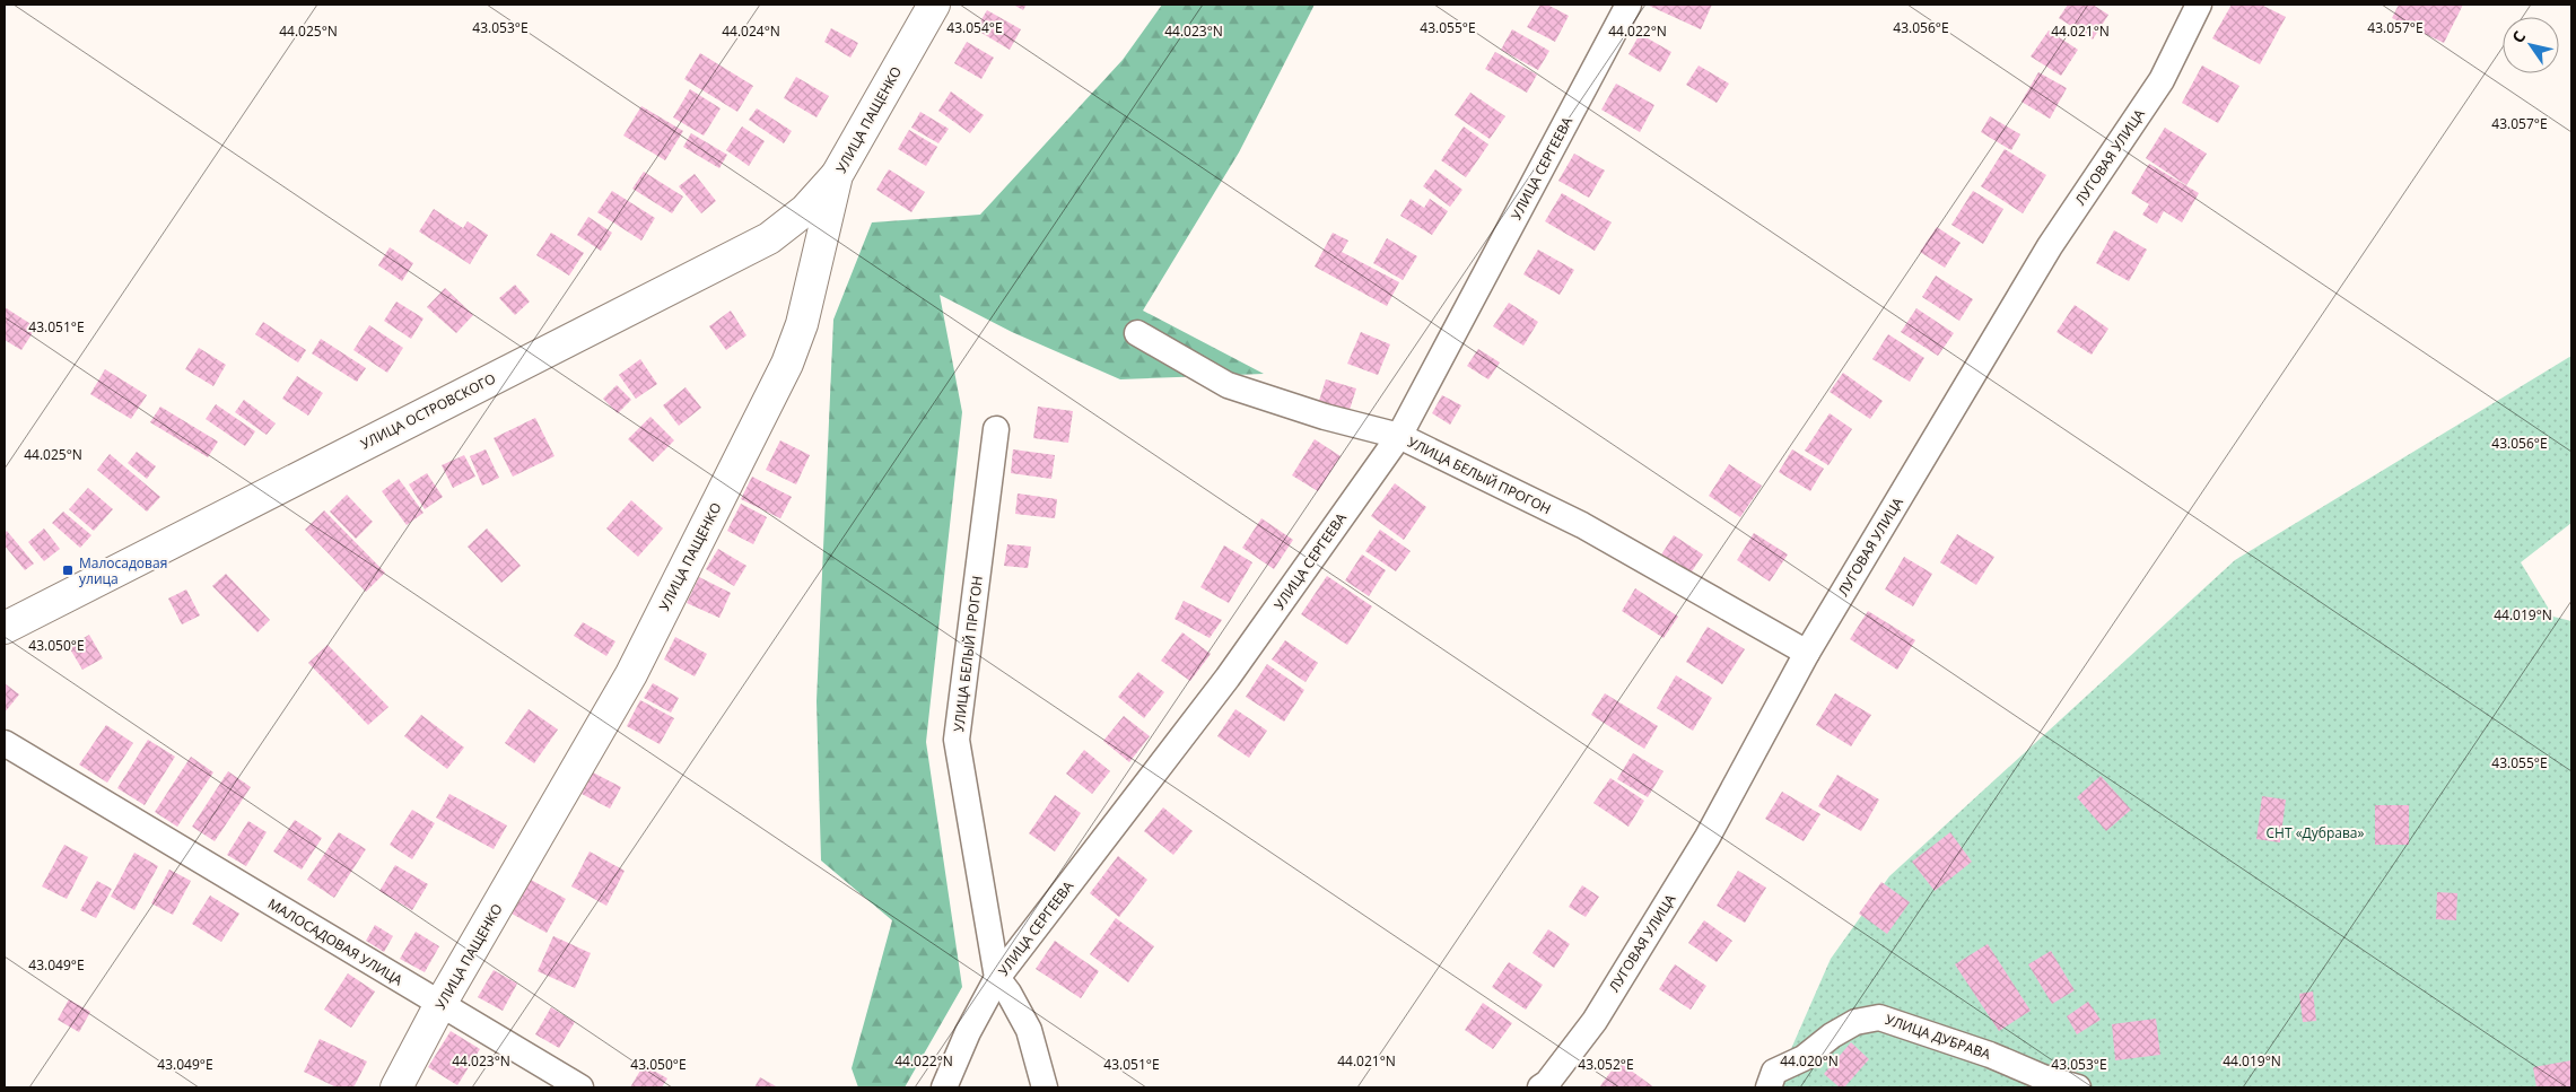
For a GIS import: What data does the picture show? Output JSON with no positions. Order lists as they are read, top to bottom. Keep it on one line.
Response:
{"streets":{"street":["УЛИЦА ПАЩЕНКО","ЛУГОВАЯ УЛИЦА","УЛИЦА СЕРГЕЕВА","УЛИЦА ОСТРОВСКОГО","УЛИЦА БЕЛЫЙ ПРОГОН","МАЛОСАДОВАЯ УЛИЦА","УЛИЦА ДУБРАВА"]},"crossings":[["УЛИЦА ПАЩЕНКО","УЛИЦА ОСТРОВСКОГО"],["УЛИЦА ПАЩЕНКО","МАЛОСАДОВАЯ УЛИЦА"],["ЛУГОВАЯ УЛИЦА","УЛИЦА БЕЛЫЙ ПРОГОН"],["УЛИЦА СЕРГЕЕВА","УЛИЦА БЕЛЫЙ ПРОГОН"]],"parks":["СНТ «Дубрава»"],"places":{"transit":["Малосадовая улица"]},"north":"top left","coordinates":["43.053°E","43.054°E","43.055°E","43.056°E","43.057°E","44.025°N","44.024°N","44.023°N","44.022°N","44.021°N","43.051°E","44.019°N","43.050°E","43.049°E","44.020°N","43.052°E"]}
